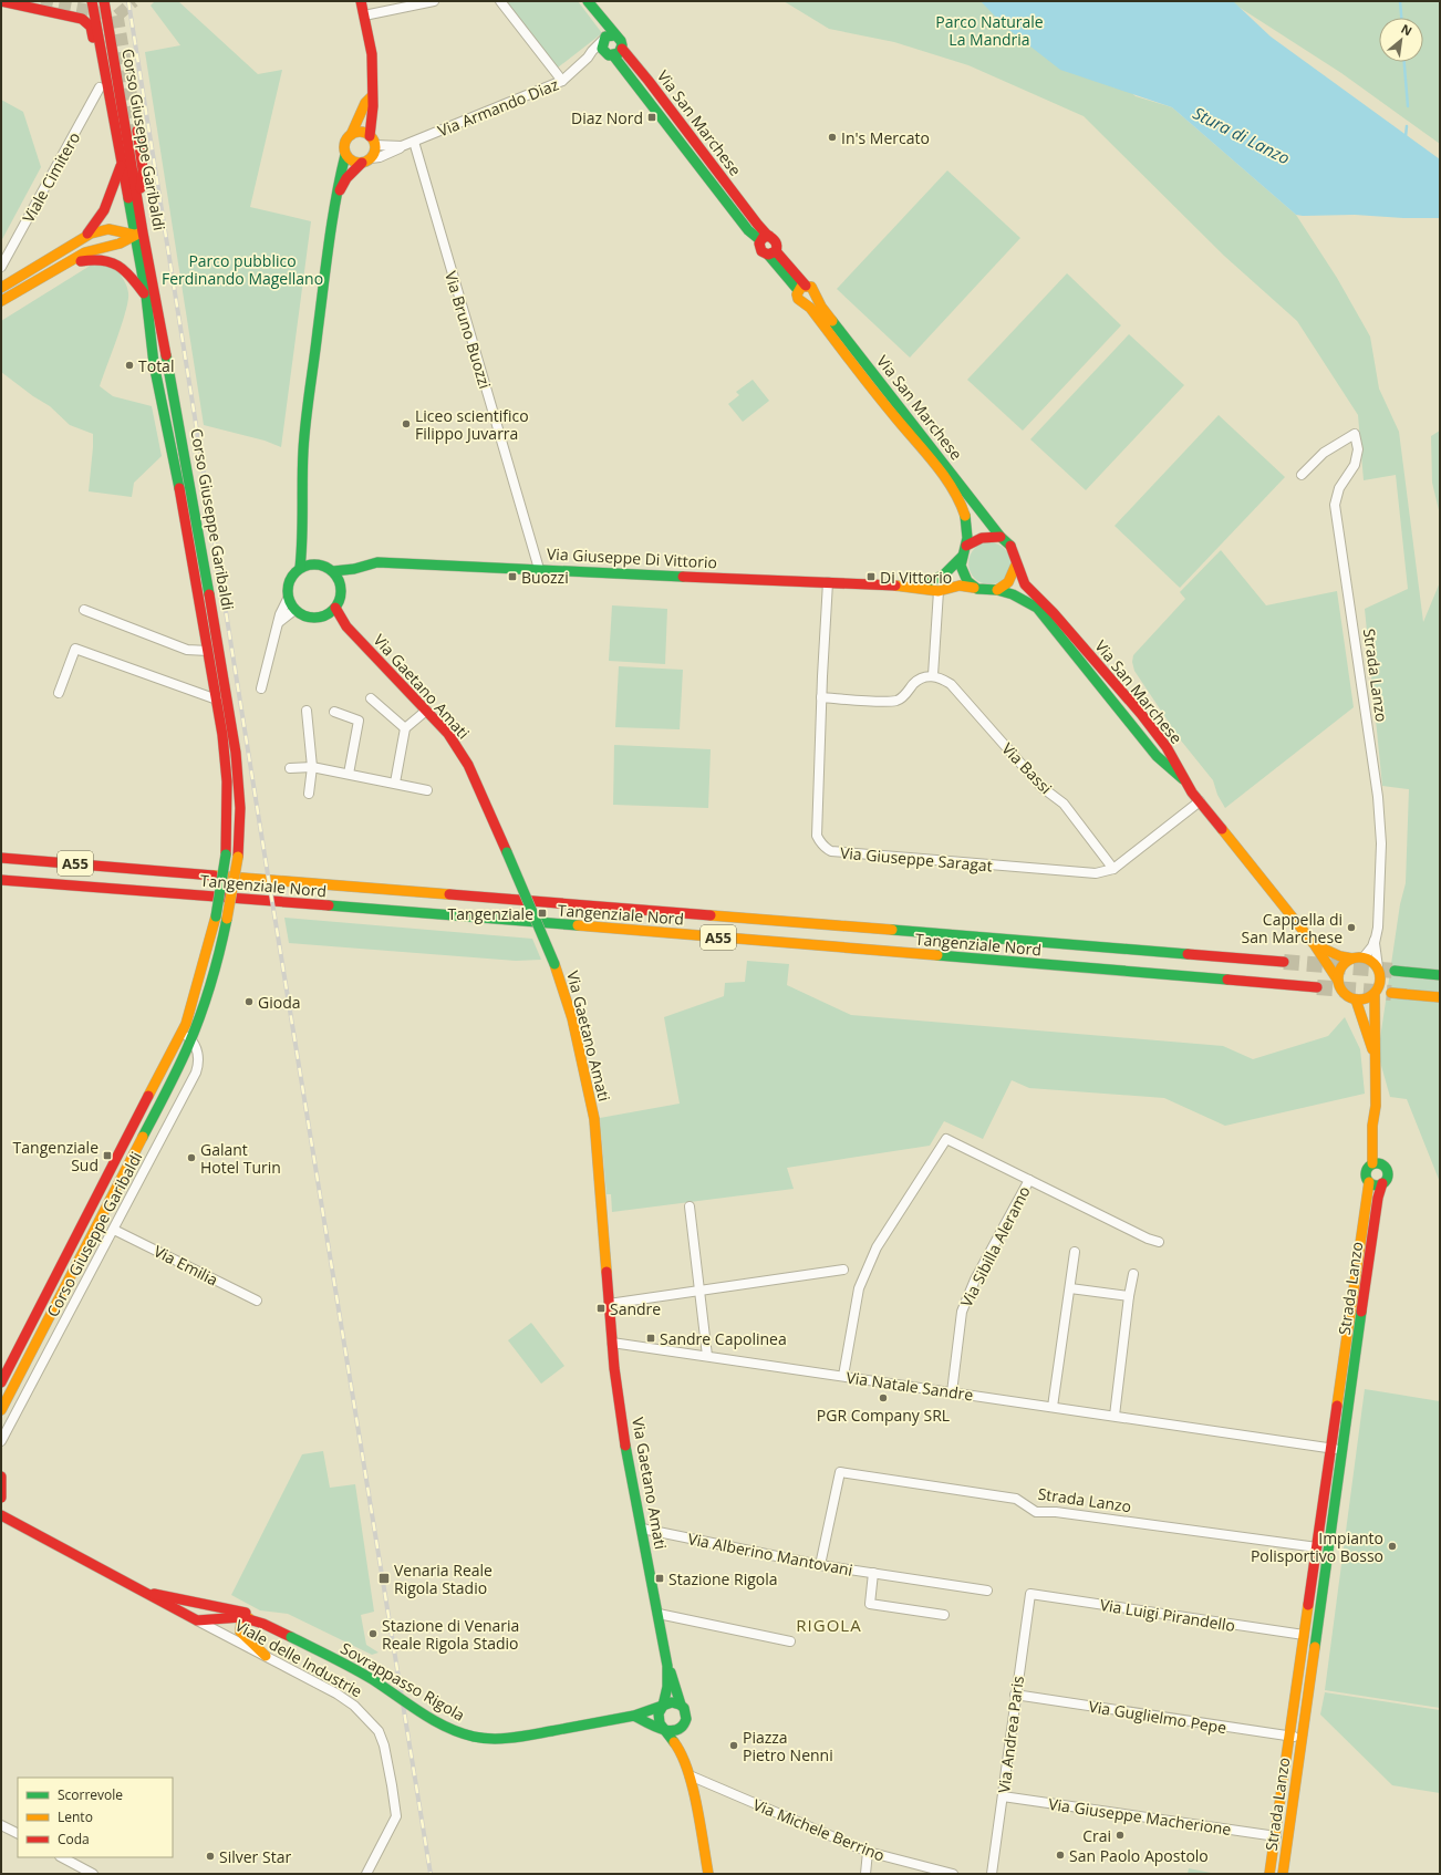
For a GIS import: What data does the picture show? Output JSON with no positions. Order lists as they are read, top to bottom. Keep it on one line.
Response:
{"streets":{"main road":["Via San Marchese","Corso Giuseppe Garibaldi","Via Giuseppe Di Vittorio","Strada Lanzo","Via Gaetano Amati","A55","Tangenziale Nord","Viale delle Industrie","Sovrappasso Rigola"],"street":["Via Armando Diaz","Viale Cimitero","Via Bruno Buozzi","Via Bassi","Via Giuseppe Saragat","Via Sibilla Aleramo","Via Emilia","Via Natale Sandre","Via Alberino Mantovani","Via Luigi Pirandello","Via Guglielmo Pepe","Via Andrea Paris","Via Giuseppe Macherione","Via Michele Berrino"]},"crossings":[["Via Armando Diaz","Via San Marchese"],["Via Armando Diaz","Via Bruno Buozzi"],["Via San Marchese","Via Giuseppe Di Vittorio"],["Via San Marchese","Strada Lanzo"],["Via San Marchese","Via Giuseppe Saragat"],["Corso Giuseppe Garibaldi","Via Emilia"],["Via Bruno Buozzi","Via Giuseppe Di Vittorio"],["Via Giuseppe Di Vittorio","Via Gaetano Amati"],["Via Giuseppe Di Vittorio","Via Giuseppe Saragat"],["Strada Lanzo","Via Alberino Mantovani"],["Strada Lanzo","Via Luigi Pirandello"],["Strada Lanzo","Via Guglielmo Pepe"],["Strada Lanzo","Via Giuseppe Macherione"],["Via Gaetano Amati","Via Natale Sandre"],["Via Gaetano Amati","Via Alberino Mantovani"],["Via Bassi","Via Giuseppe Saragat"],["Via Sibilla Aleramo","Via Natale Sandre"],["Via Luigi Pirandello","Via Andrea Paris"],["Viale delle Industrie","Sovrappasso Rigola"],["Via Guglielmo Pepe","Via Andrea Paris"],["Via Andrea Paris","Via Giuseppe Macherione"]],"districts":["RIGOLA"],"water":["Stura di Lanzo"],"parks":["Parco Naturale La Mandria","Parco pubblico Ferdinando Magellano"],"places":{"transit":["Diaz Nord","Buozzi","Di Vittorio","Tangenziale","Tangenziale Sud","Sandre","Sandre Capolinea","Venaria Reale Rigola Stadio","Stazione Rigola"],"other":["In's Mercato","Total","Liceo scientifico Filippo Juvarra","Cappella di San Marchese","Gioda","Galant Hotel Turin","PGR Company SRL","Impianto Polisportivo Bosso","Stazione di Venaria Reale Rigola Stadio","Piazza Pietro Nenni","Crai","San Paolo Apostolo","Silver Star"]},"legend":["Scorrevole","Lento","Coda"],"north":"top right"}
